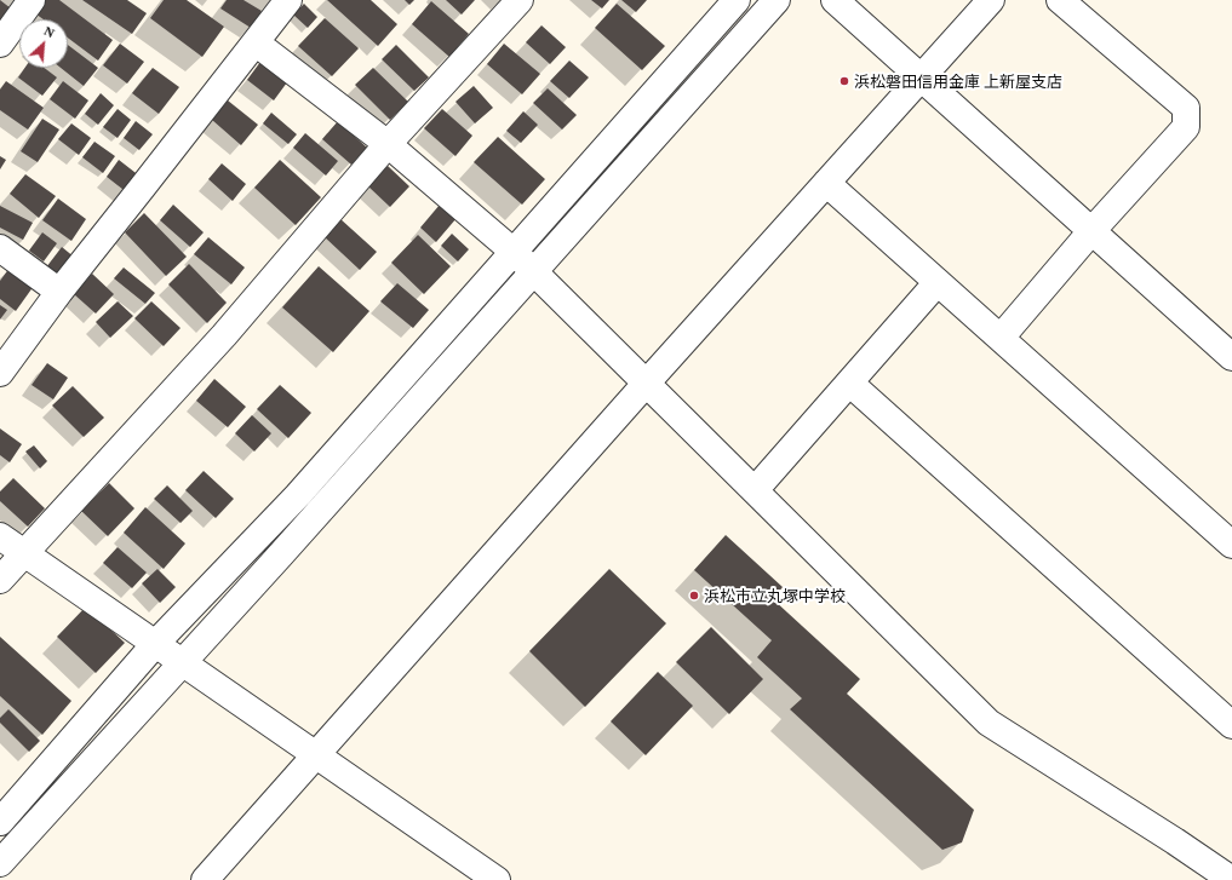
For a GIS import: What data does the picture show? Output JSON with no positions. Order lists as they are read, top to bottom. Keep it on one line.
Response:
{"places":["浜松磐田信用金庫 上新屋支店","浜松市立丸塚中学校"],"north":"top right"}
